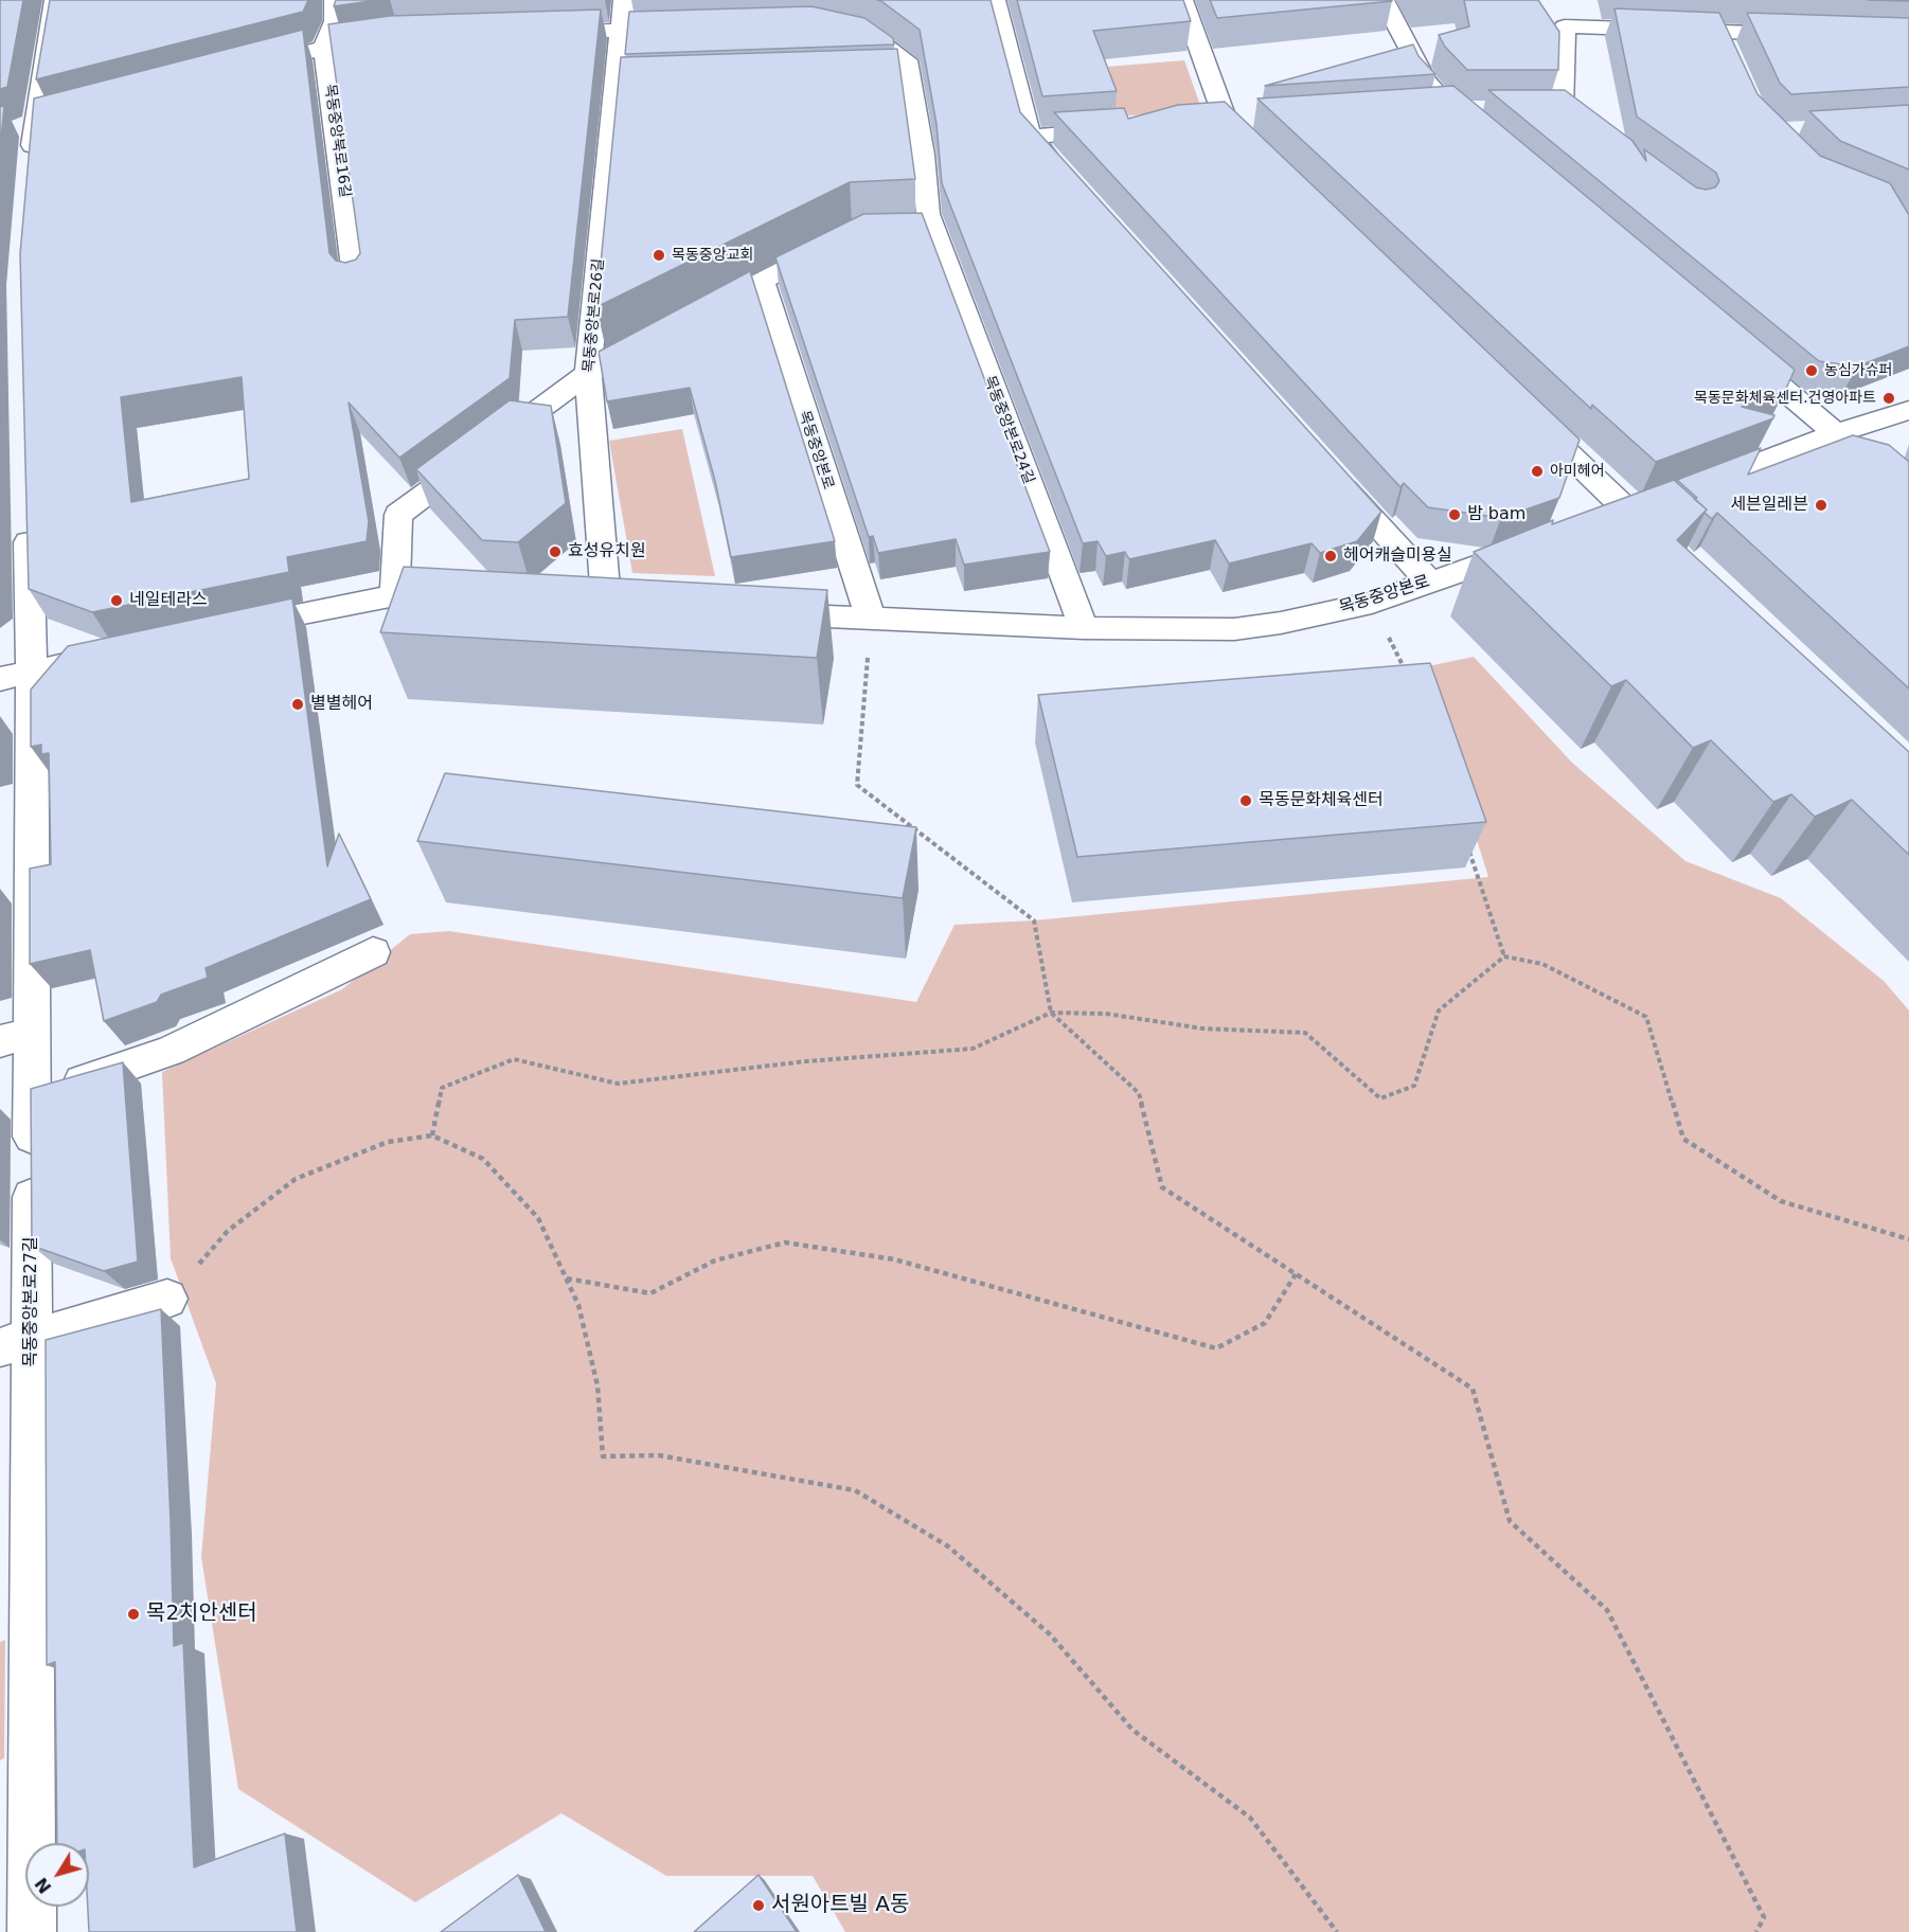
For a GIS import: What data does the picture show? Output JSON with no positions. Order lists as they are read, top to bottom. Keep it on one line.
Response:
{"streets":{"street":["목동중앙북로16길","목동중앙본로26길","목동중앙본로24길","목동중앙본로","목동중앙본로27길"]},"crossings":[["목동중앙본로24길","목동중앙본로"]],"places":["목동중앙교회","농심가슈퍼","목동문화체육센터.건영아파트","아미헤어","세븐일레븐","밤 bam","효성유치원","헤어캐슬미용실","네일테라스","별별헤어","목동문화체육센터","목2치안센터","서원아트빌 A동"],"north":"bottom left"}
